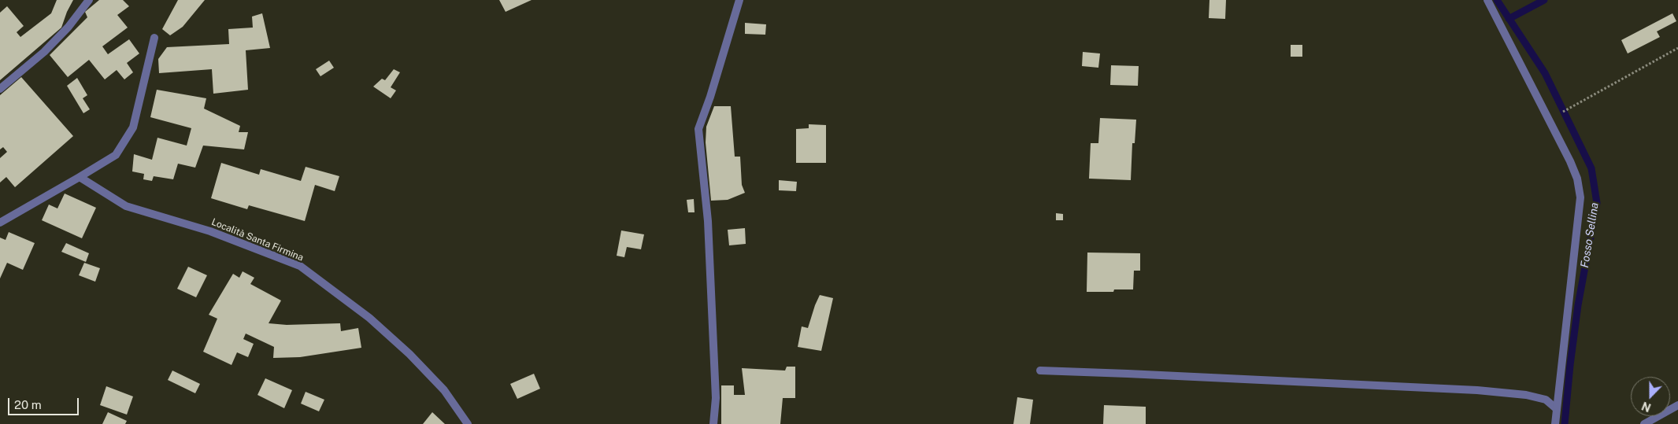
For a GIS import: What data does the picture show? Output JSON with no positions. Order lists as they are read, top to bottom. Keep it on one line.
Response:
{"streets":{"street":["Località Santa Firmina"]},"water":["Fosso Sellina"],"scale_bar":"20 m","north":"bottom"}
